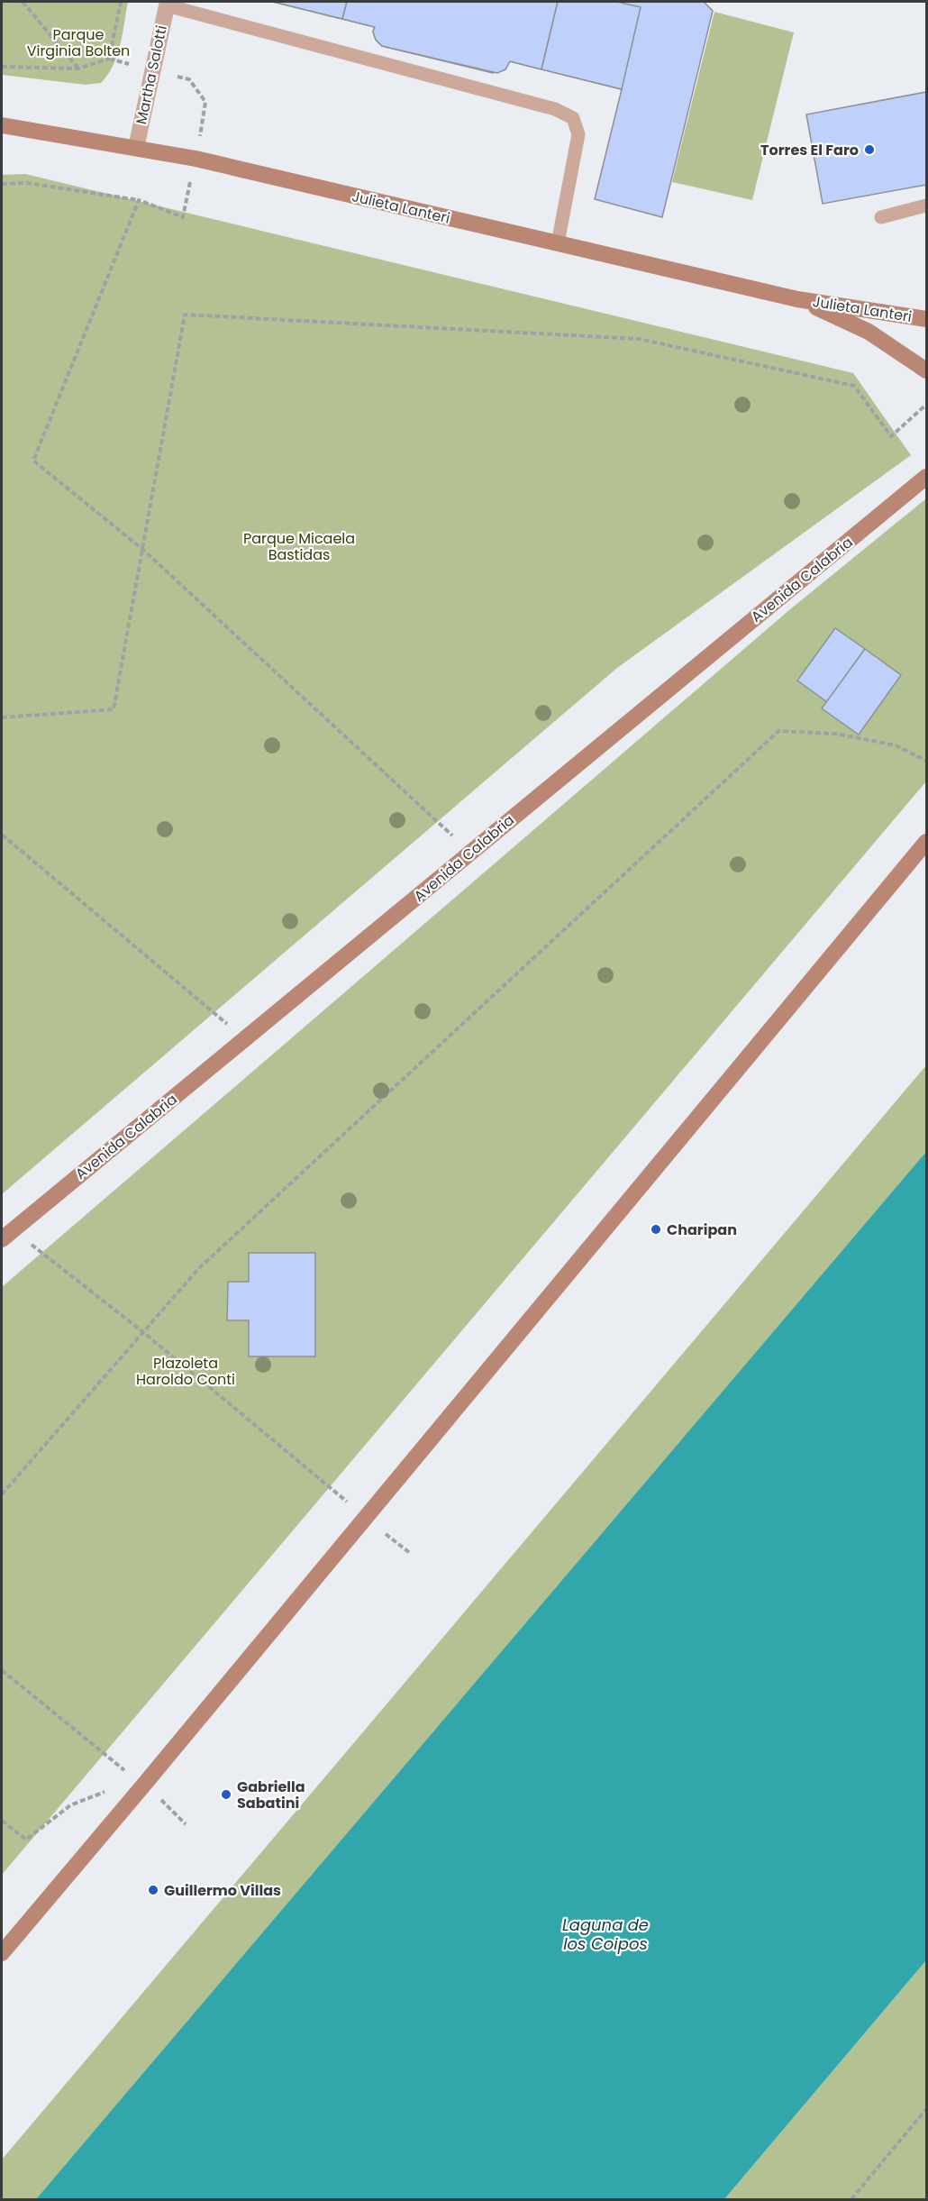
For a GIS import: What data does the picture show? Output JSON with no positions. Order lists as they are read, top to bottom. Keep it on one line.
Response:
{"streets":{"main road":["Julieta Lanteri","Avenida Calabria"],"street":["Martha Salotti"]},"crossings":[["Martha Salotti","Julieta Lanteri"]],"water":["Laguna de los Coipos"],"parks":["Parque Virginia Bolten","Parque Micaela Bastidas","Plazoleta Haroldo Conti"],"places":["Torres El Faro","Charipan","Gabriella Sabatini","Guillermo Villas"]}
